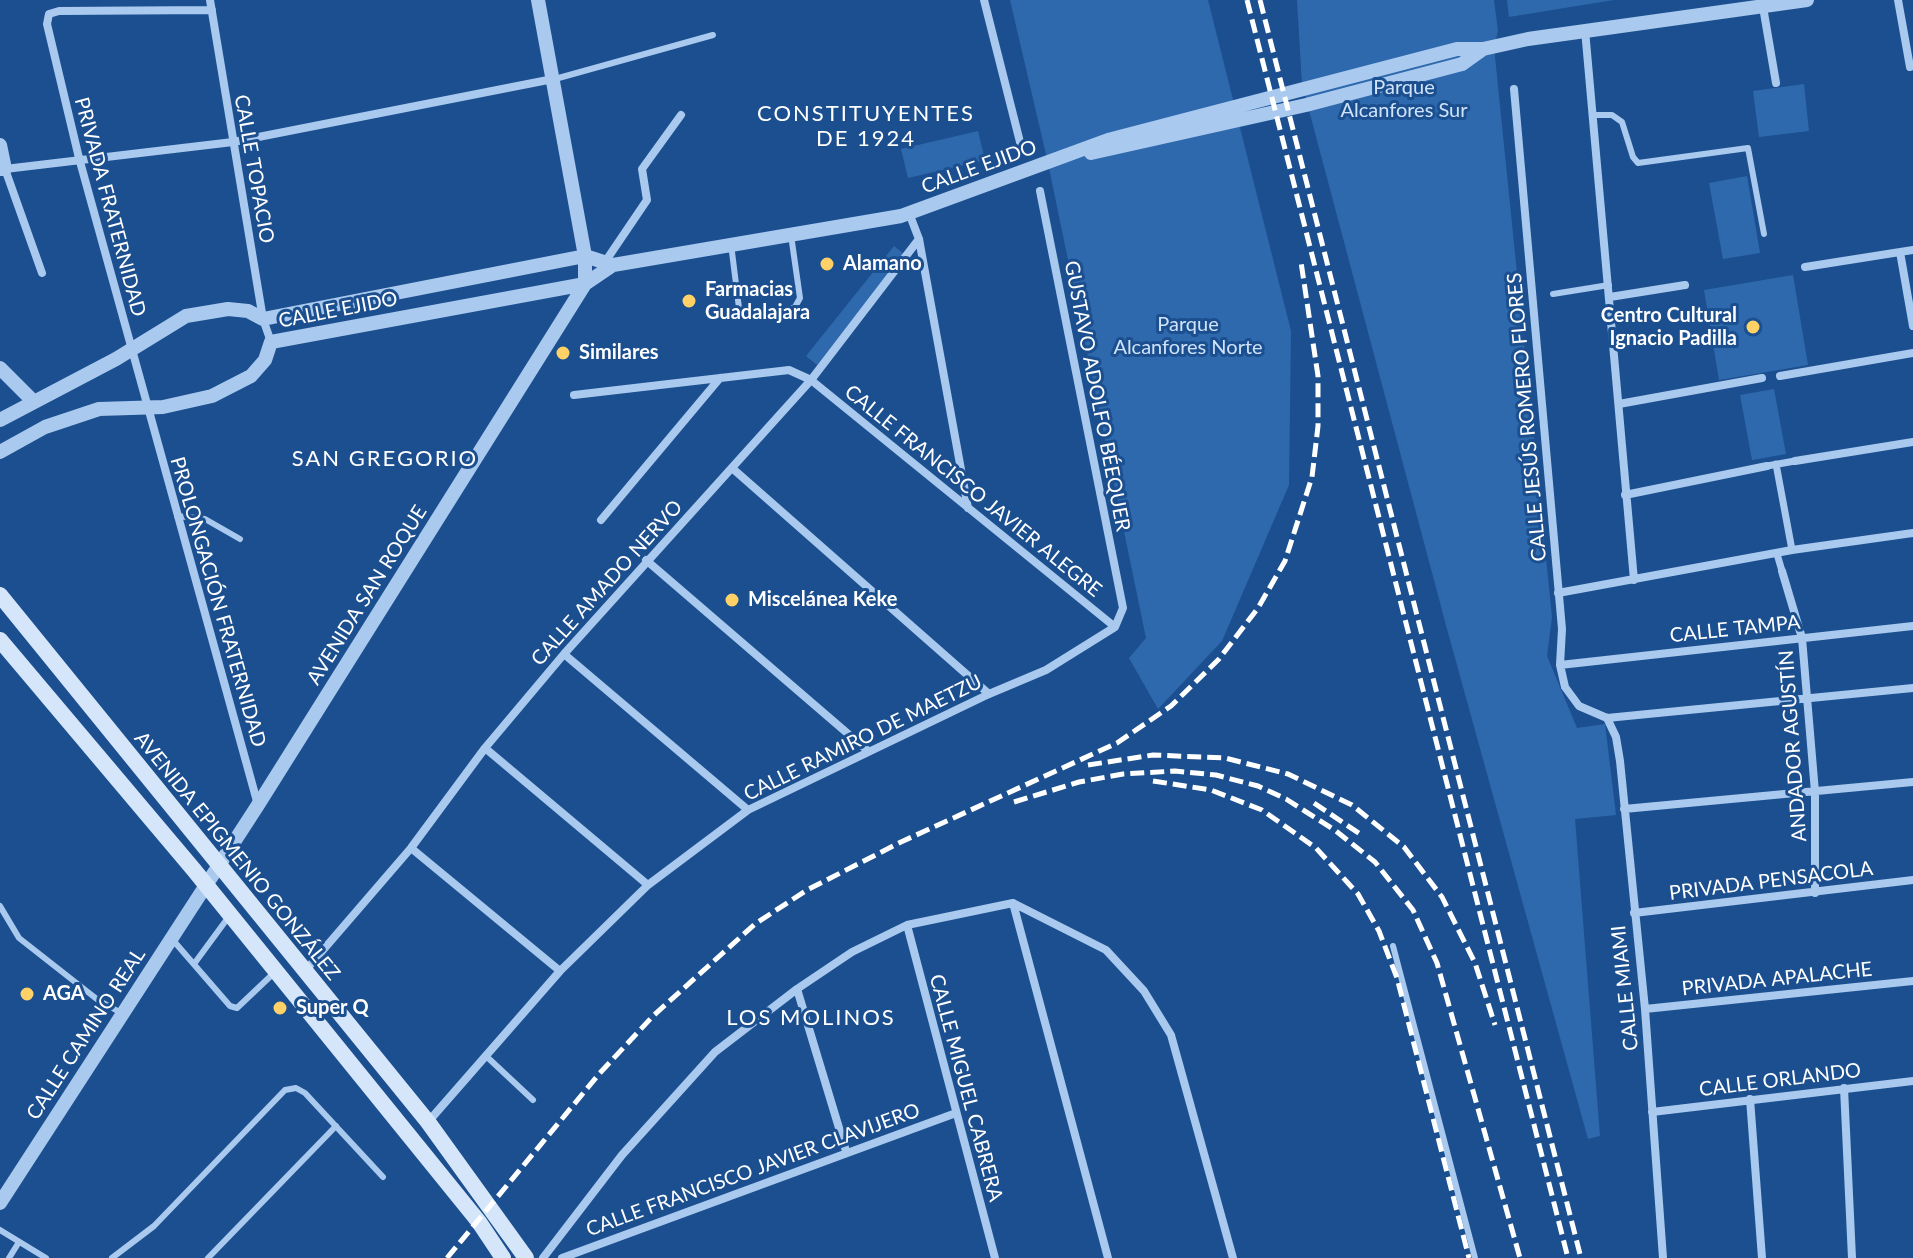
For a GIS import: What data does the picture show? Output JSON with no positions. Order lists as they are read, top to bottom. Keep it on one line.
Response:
{"streets":{"main road":["AVENIDA EPIGMENIO GONZÁLEZ"],"street":["CALLE EJIDO","CALLE TOPACIO","PRIVADA FRATERNIDAD","GUSTAVO ADOLFO BÉEQUER","CALLE JESÚS ROMERO FLORES","CALLE FRANCISCO JAVIER ALEGRE","CALLE AMADO NERVO","AVENIDA SAN ROQUE","PROLONGACIÓN FRATERNIDAD","CALLE TAMPA","CALLE RAMIRO DE MAETZU","ANDADOR AGUSTÍN","PRIVADA PENSACOLA","PRIVADA APALACHE","CALLE MIAMI","CALLE CAMINO REAL","CALLE ORLANDO","CALLE MIGUEL CABRERA","CALLE FRANCISCO JAVIER CLAVIJERO"]},"crossings":[["CALLE EJIDO","CALLE TOPACIO"],["CALLE EJIDO","PRIVADA FRATERNIDAD"],["CALLE EJIDO","AVENIDA SAN ROQUE"],["CALLE EJIDO","PROLONGACIÓN FRATERNIDAD"],["CALLE TOPACIO","PRIVADA FRATERNIDAD"],["PRIVADA FRATERNIDAD","PROLONGACIÓN FRATERNIDAD"],["GUSTAVO ADOLFO BÉEQUER","CALLE FRANCISCO JAVIER ALEGRE"],["GUSTAVO ADOLFO BÉEQUER","CALLE RAMIRO DE MAETZU"],["CALLE JESÚS ROMERO FLORES","CALLE TAMPA"],["CALLE JESÚS ROMERO FLORES","CALLE MIAMI"],["CALLE FRANCISCO JAVIER ALEGRE","CALLE AMADO NERVO"],["CALLE FRANCISCO JAVIER ALEGRE","CALLE RAMIRO DE MAETZU"],["CALLE AMADO NERVO","AVENIDA EPIGMENIO GONZÁLEZ"],["AVENIDA SAN ROQUE","PROLONGACIÓN FRATERNIDAD"],["AVENIDA SAN ROQUE","AVENIDA EPIGMENIO GONZÁLEZ"],["AVENIDA SAN ROQUE","CALLE CAMINO REAL"],["CALLE TAMPA","ANDADOR AGUSTÍN"],["CALLE RAMIRO DE MAETZU","AVENIDA EPIGMENIO GONZÁLEZ"],["ANDADOR AGUSTÍN","PRIVADA PENSACOLA"],["PRIVADA PENSACOLA","CALLE MIAMI"],["PRIVADA APALACHE","CALLE MIAMI"],["CALLE MIAMI","CALLE ORLANDO"],["CALLE MIGUEL CABRERA","CALLE FRANCISCO JAVIER CLAVIJERO"]],"districts":["CONSTITUYENTES DE 1924","SAN GREGORIO","LOS MOLINOS"],"parks":["Parque Alcanfores Sur","Parque Alcanfores Norte"],"places":["Alamano","Farmacias Guadalajara","Centro Cultural Ignacio Padilla","Similares","Miscelánea Keke","AGA","Super Q"]}
